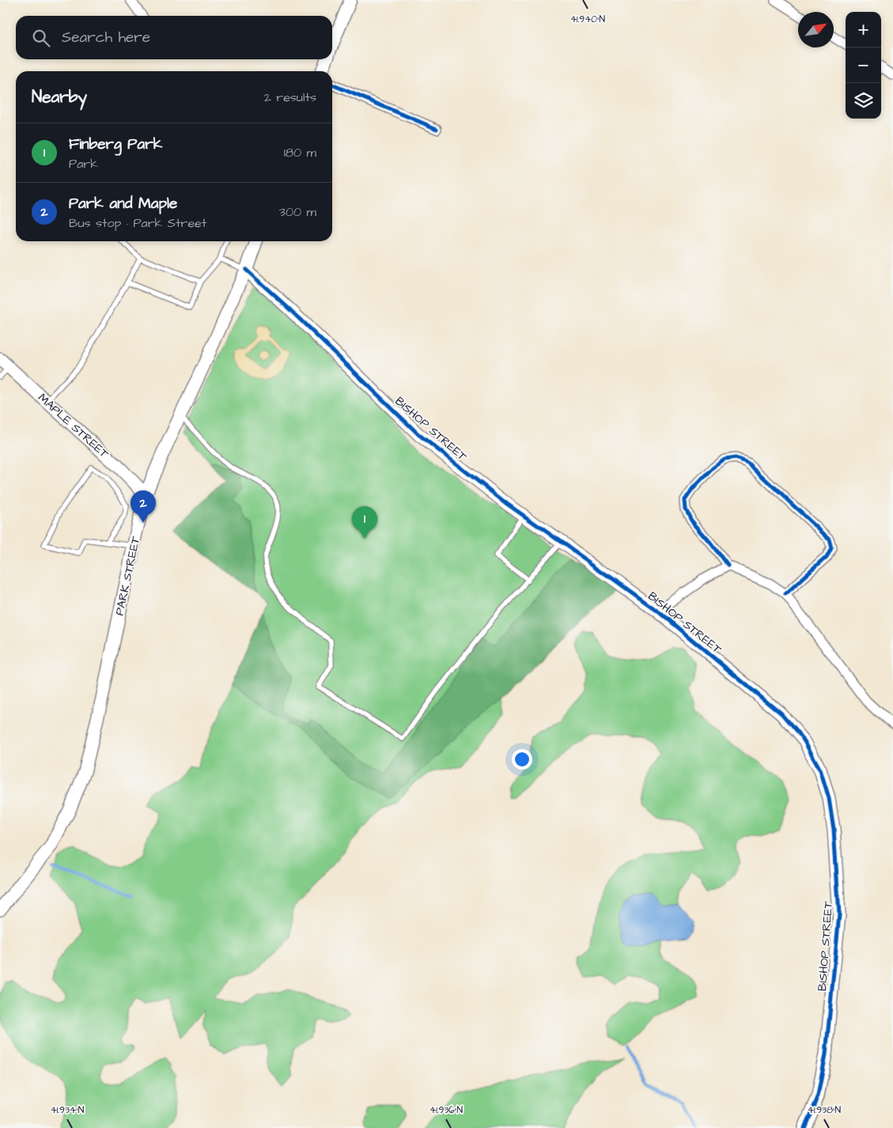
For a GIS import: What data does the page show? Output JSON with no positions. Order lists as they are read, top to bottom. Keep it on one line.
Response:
{"streets":{"street":["MAPLE STREET","BISHOP STREET","PARK STREET"]},"crossings":[["MAPLE STREET","PARK STREET"],["BISHOP STREET","PARK STREET"]],"north":"top right","page":{"map_buttons":["+","−"],"search":"Search here","heading":["Nearby","2 results"],"list":[{"mark":"1","name":"Finberg Park","note":"Park","value":"180 m"},{"mark":"2","name":"Park and Maple","note":"Bus stop · Park Street","value":"300 m"}],"pins":["2","1"]},"coordinates":["41.940°N","41.934°N","41.936°N","41.938°N"]}
